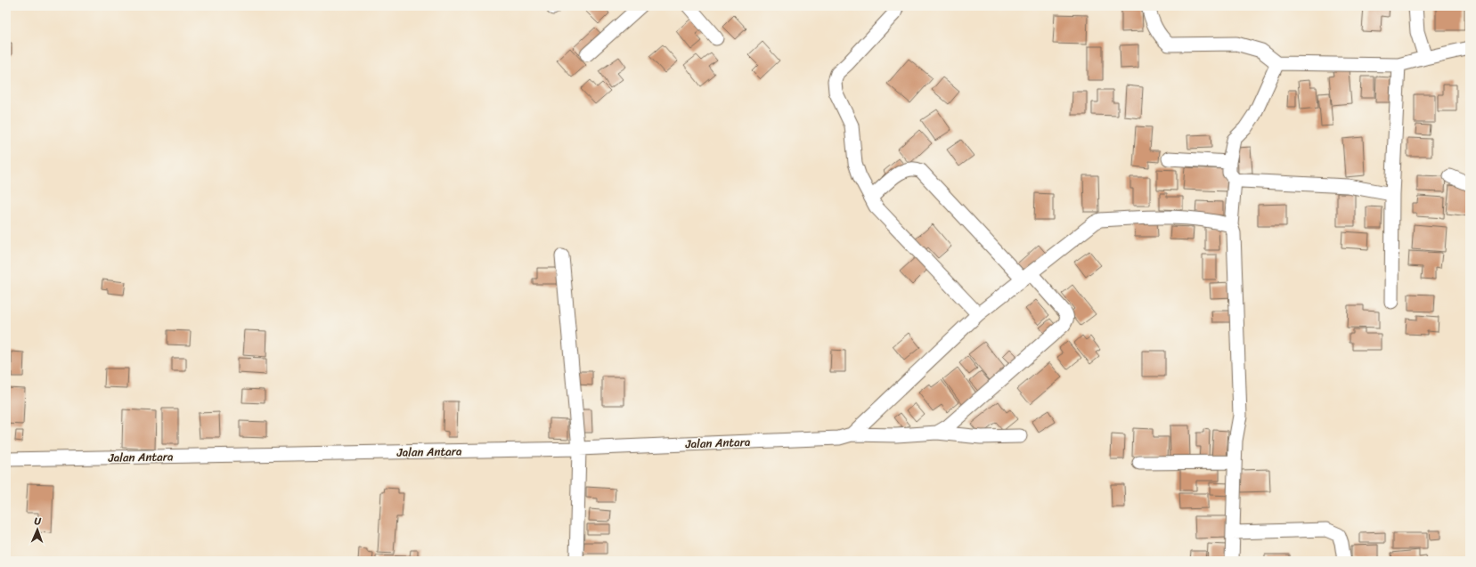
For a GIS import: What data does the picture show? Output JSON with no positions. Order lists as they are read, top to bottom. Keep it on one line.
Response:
{"streets":{"street":["Jalan Antara"]},"north":"top"}
